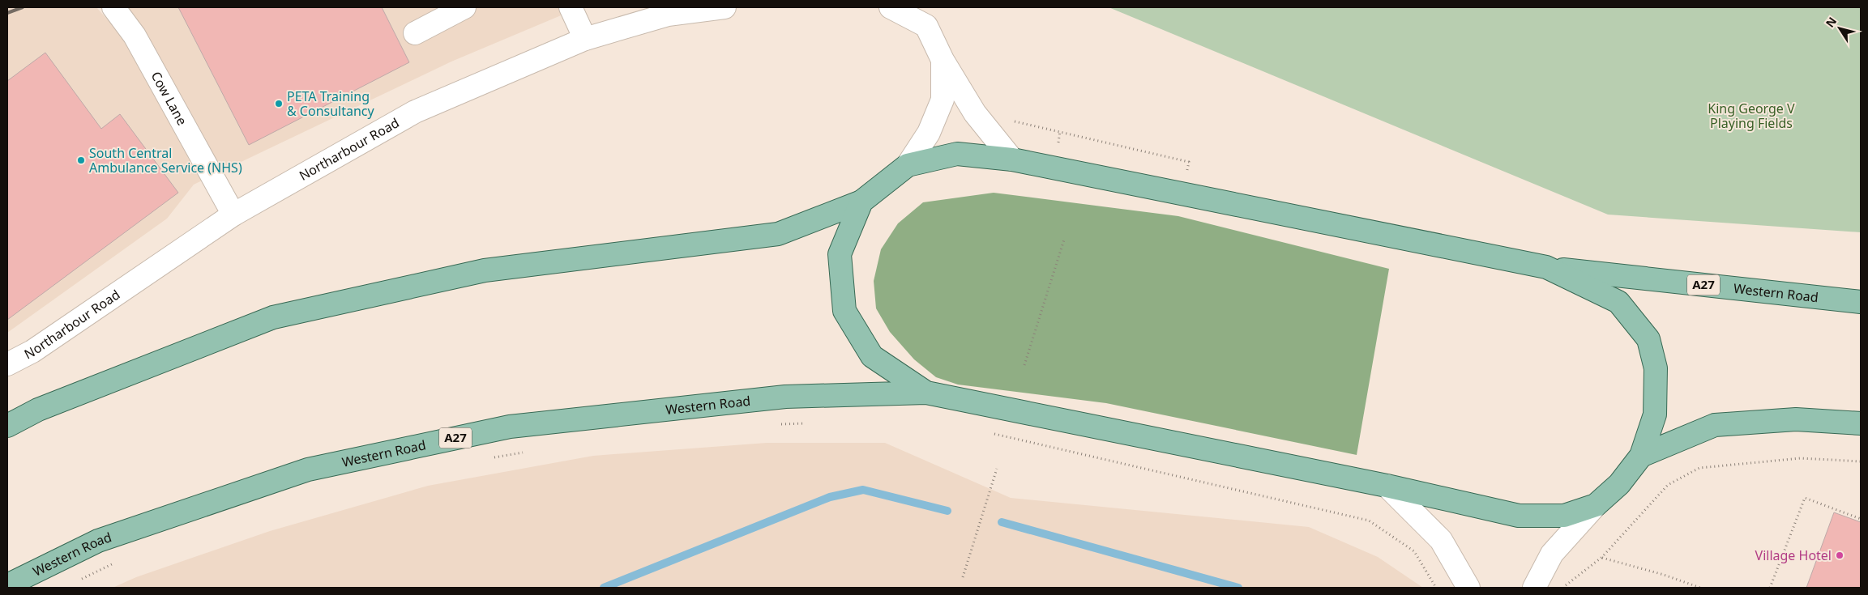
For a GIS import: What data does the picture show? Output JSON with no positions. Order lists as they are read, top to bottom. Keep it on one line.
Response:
{"streets":{"main road":["A27","Western Road"],"street":["Cow Lane","Northarbour Road"]},"crossings":[["Cow Lane","Northarbour Road"]],"parks":["King George V Playing Fields"],"places":["PETA Training & Consultancy","South Central Ambulance Service (NHS)","Village Hotel"],"north":"top left"}
